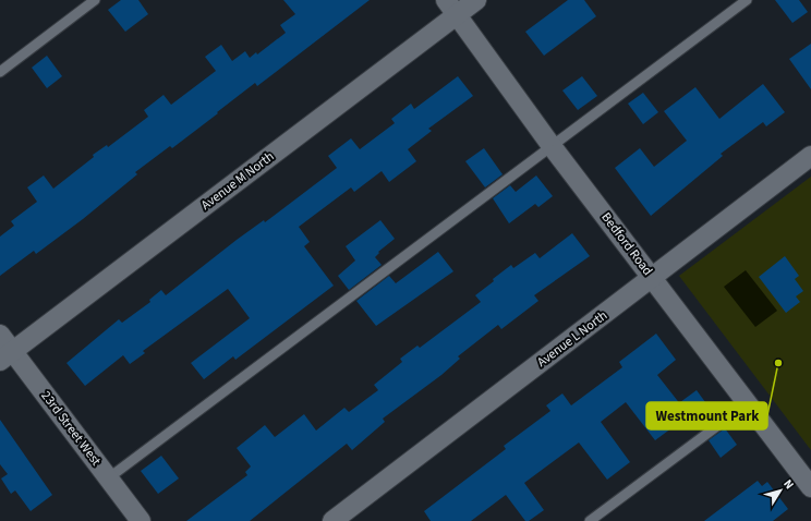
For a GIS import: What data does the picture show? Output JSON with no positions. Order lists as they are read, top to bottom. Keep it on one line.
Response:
{"streets":{"street":["Avenue M North","Bedford Road","Avenue L North","23rd Street West"]},"crossings":[["Avenue M North","Bedford Road"],["Avenue M North","23rd Street West"],["Bedford Road","Avenue L North"]],"places":["Westmount Park"],"north":"top right"}
